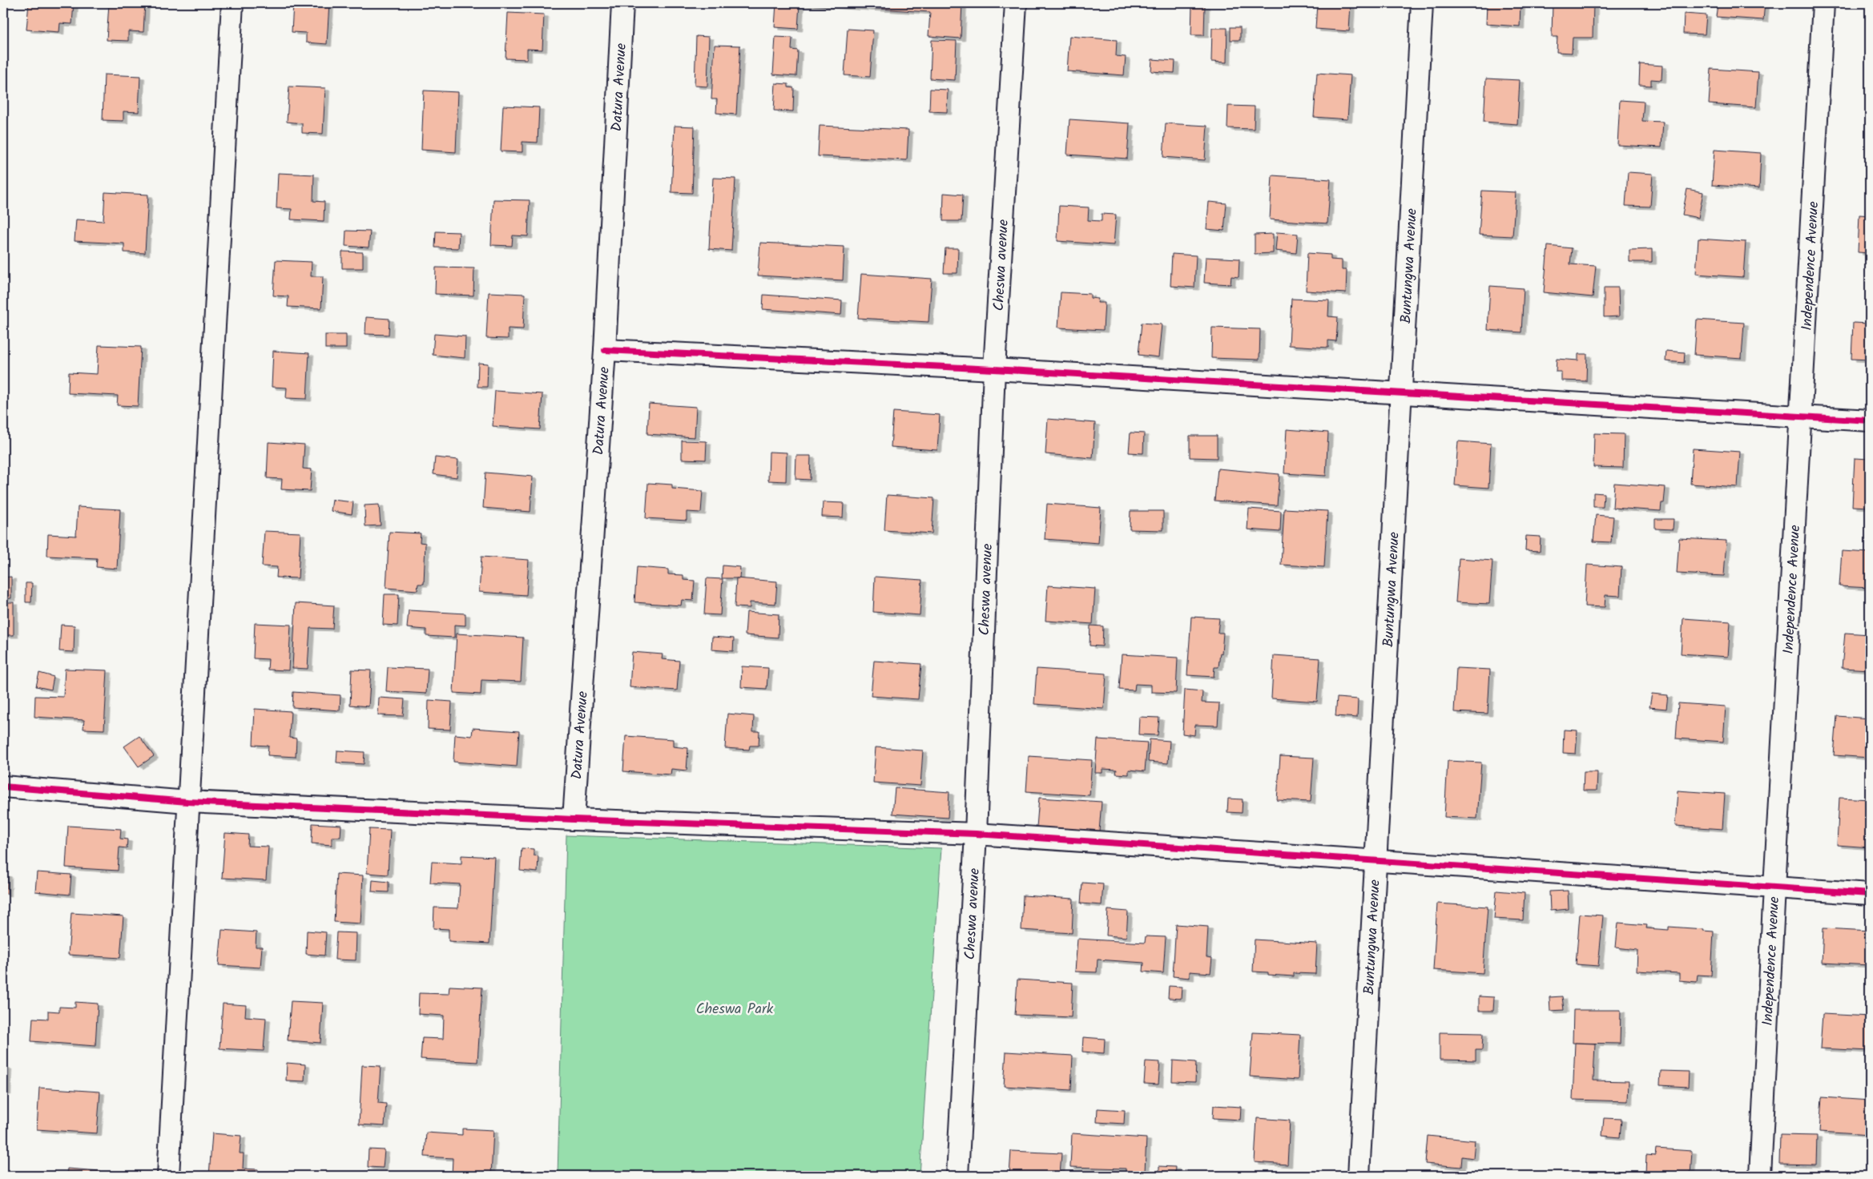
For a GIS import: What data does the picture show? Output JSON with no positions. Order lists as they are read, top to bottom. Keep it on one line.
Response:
{"streets":{"street":["Datura Avenue","Cheswa avenue","Buntungwa Avenue","Independence Avenue"]},"parks":["Cheswa Park"]}
